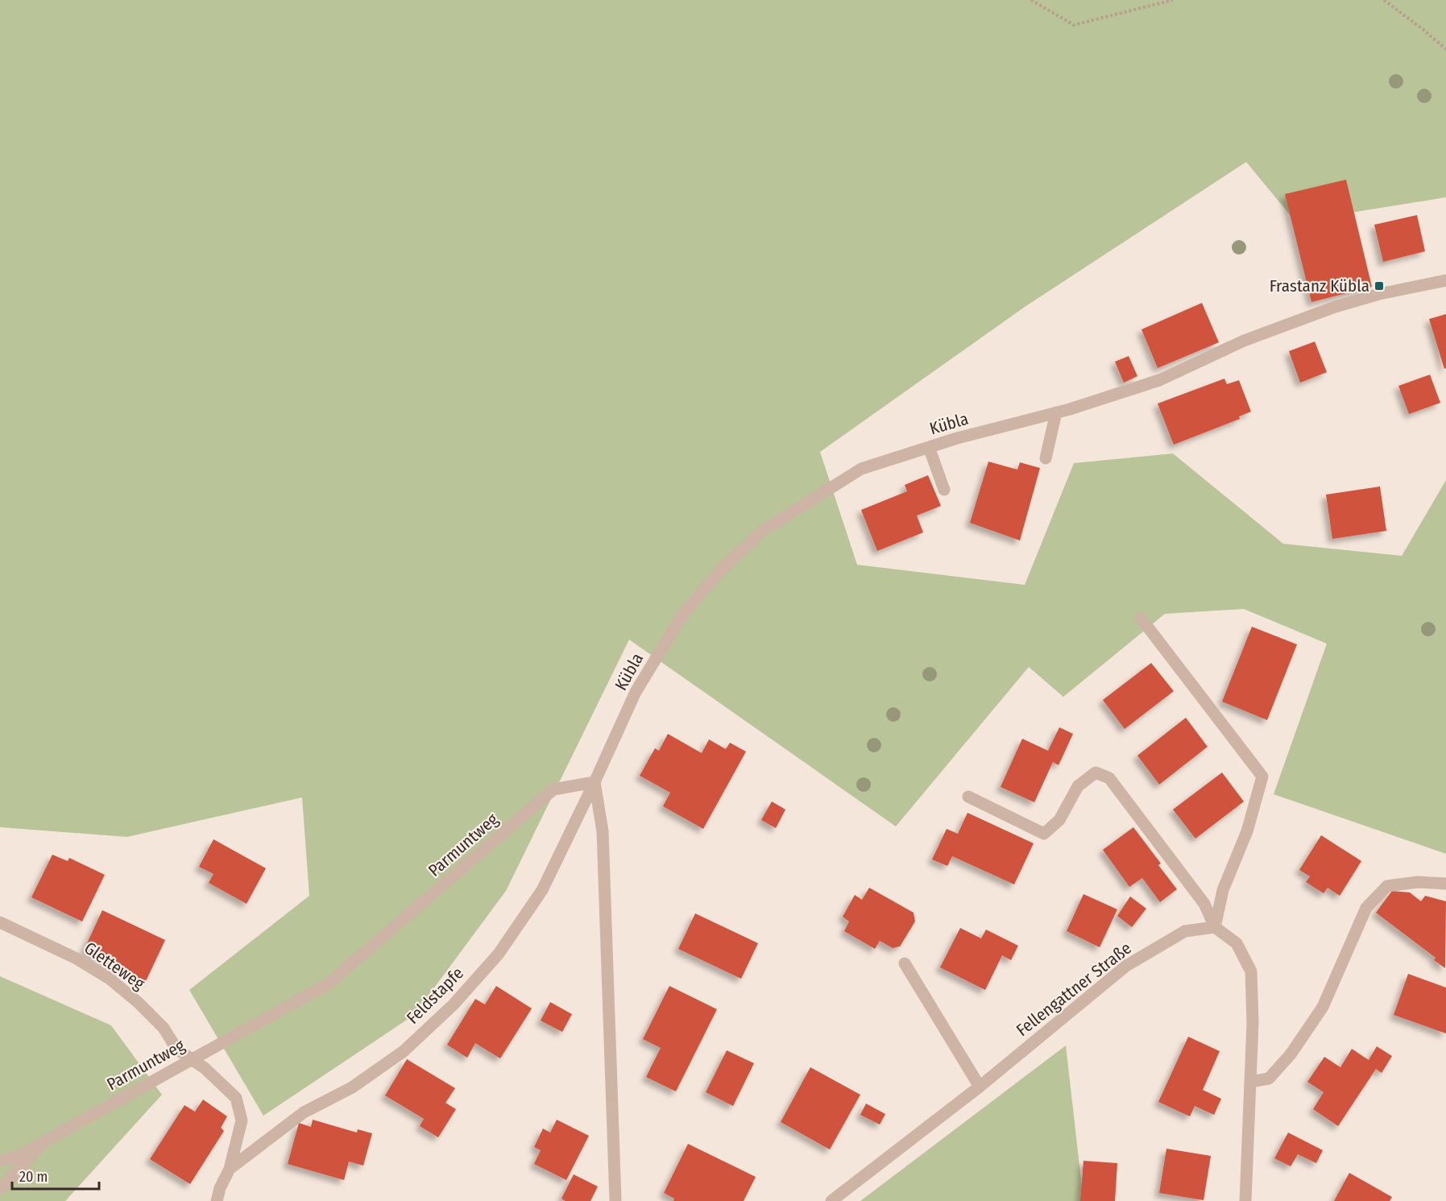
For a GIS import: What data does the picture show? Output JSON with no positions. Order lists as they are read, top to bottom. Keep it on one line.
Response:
{"streets":{"street":["Kübla","Parmuntweg","Gletteweg","Fellengattner Straße","Feldstapfe"]},"crossings":[["Kübla","Parmuntweg"],["Kübla","Feldstapfe"],["Parmuntweg","Gletteweg"],["Parmuntweg","Feldstapfe"],["Gletteweg","Feldstapfe"]],"places":{"transit":["Frastanz Kübla"]},"scale_bar":"20 m"}
